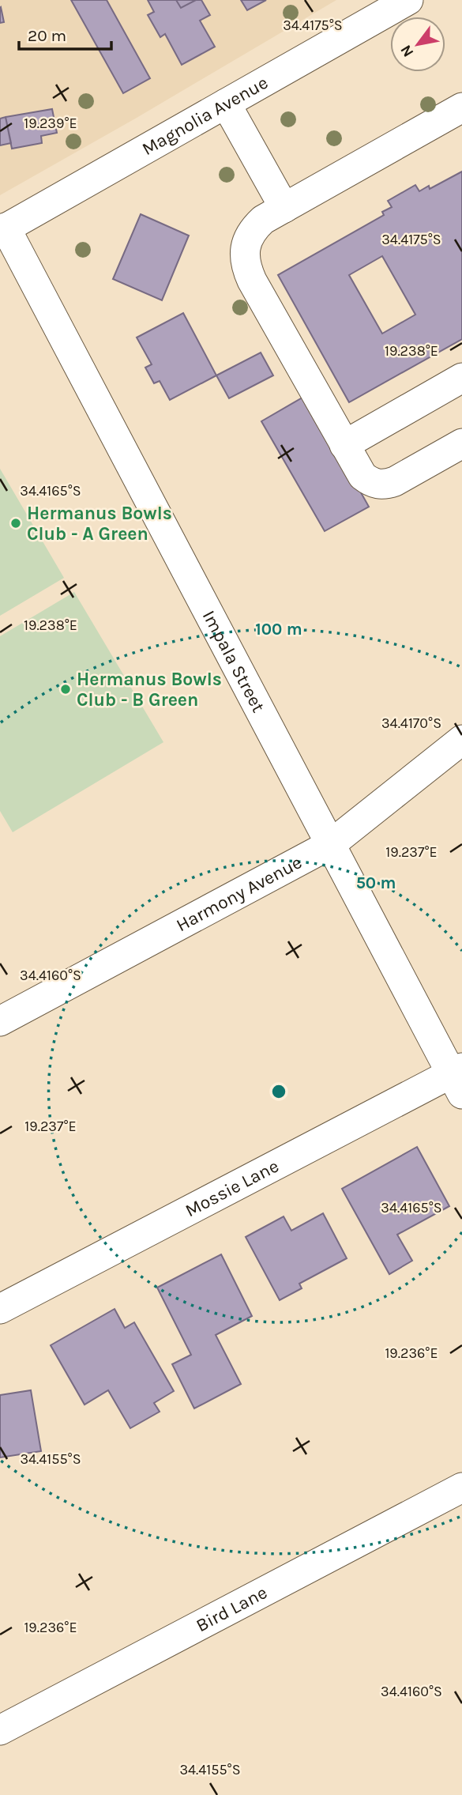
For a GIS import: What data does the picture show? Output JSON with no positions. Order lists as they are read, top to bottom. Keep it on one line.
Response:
{"streets":{"street":["Magnolia Avenue","Impala Street","Harmony Avenue","Mossie Lane","Bird Lane"]},"crossings":[["Magnolia Avenue","Impala Street"],["Impala Street","Harmony Avenue"],["Impala Street","Mossie Lane"]],"places":["Hermanus Bowls Club - A Green","Hermanus Bowls Club - B Green"],"scale_bar":"20 m","north":"bottom left","coordinates":["34.4175°S","19.239°E","19.238°E","34.4165°S","34.4170°S","19.237°E","34.4160°S","19.236°E","34.4155°S"],"rings":["100 m","50 m"]}
